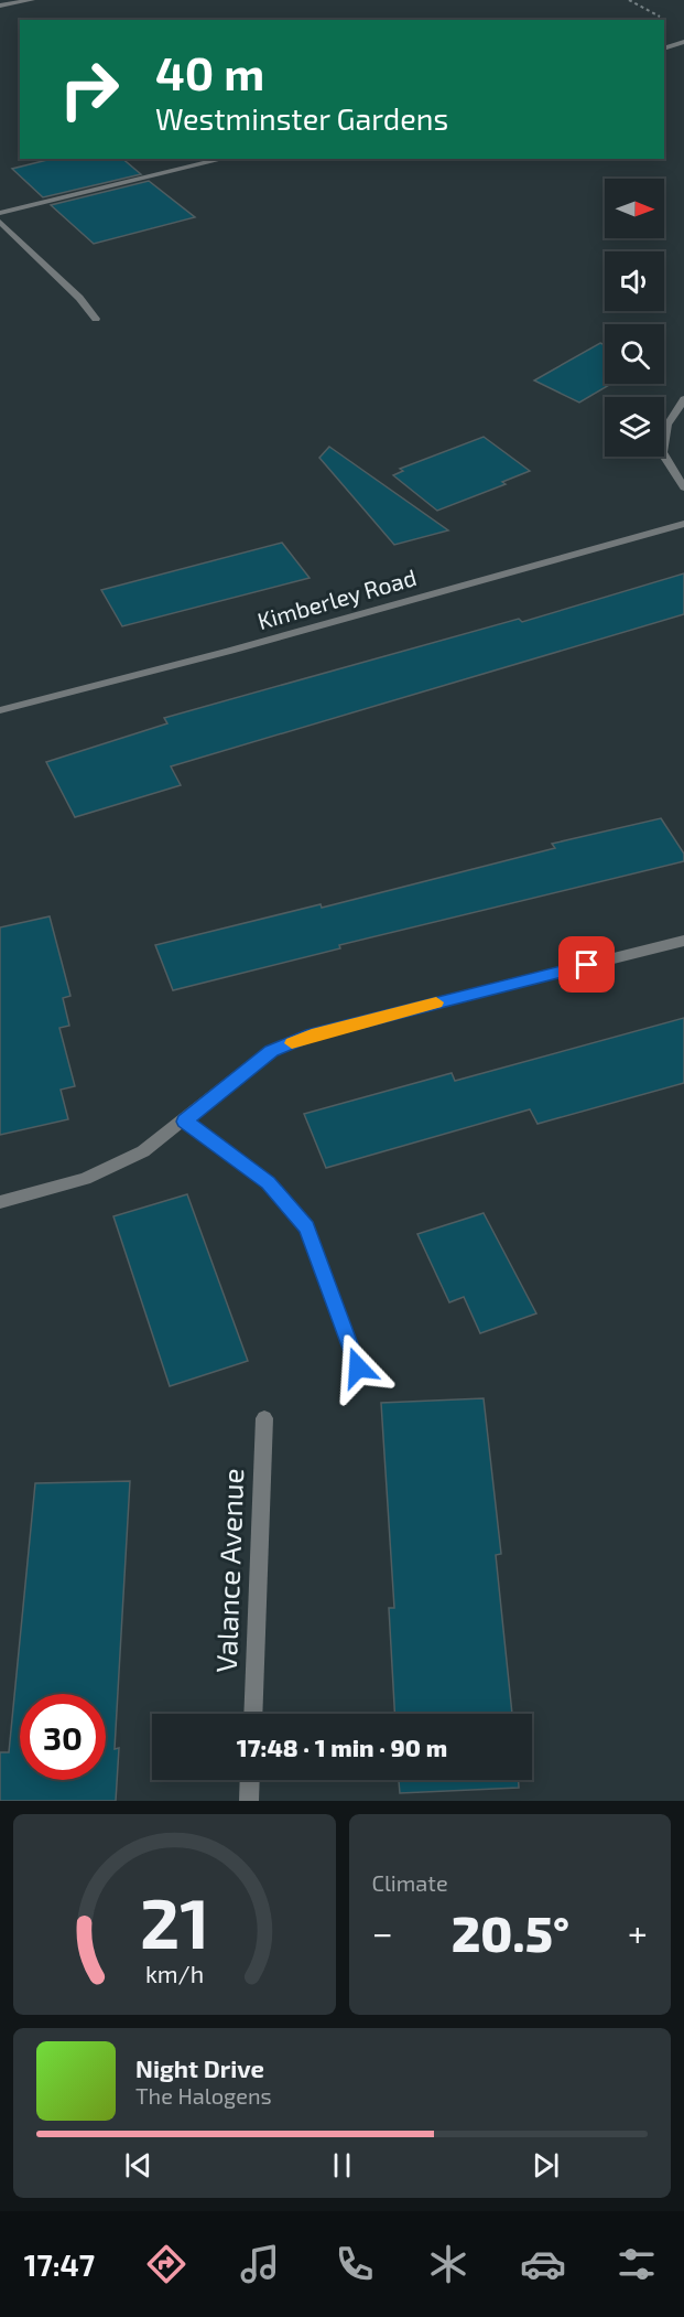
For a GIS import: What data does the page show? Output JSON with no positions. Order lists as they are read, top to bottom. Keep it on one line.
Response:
{"streets":{"street":["Kimberley Road","Valance Avenue"]},"north":"right","page":{"turn":["40 m","Westminster Gardens"],"limit":"30","trip":"17:48 · 1 min · 90 m","tile":"Climate","heat":["−","20.5°","+"],"song":["Night Drive","The Halogens"],"tabs":"17:47","gauge":["21","km/h"]}}
